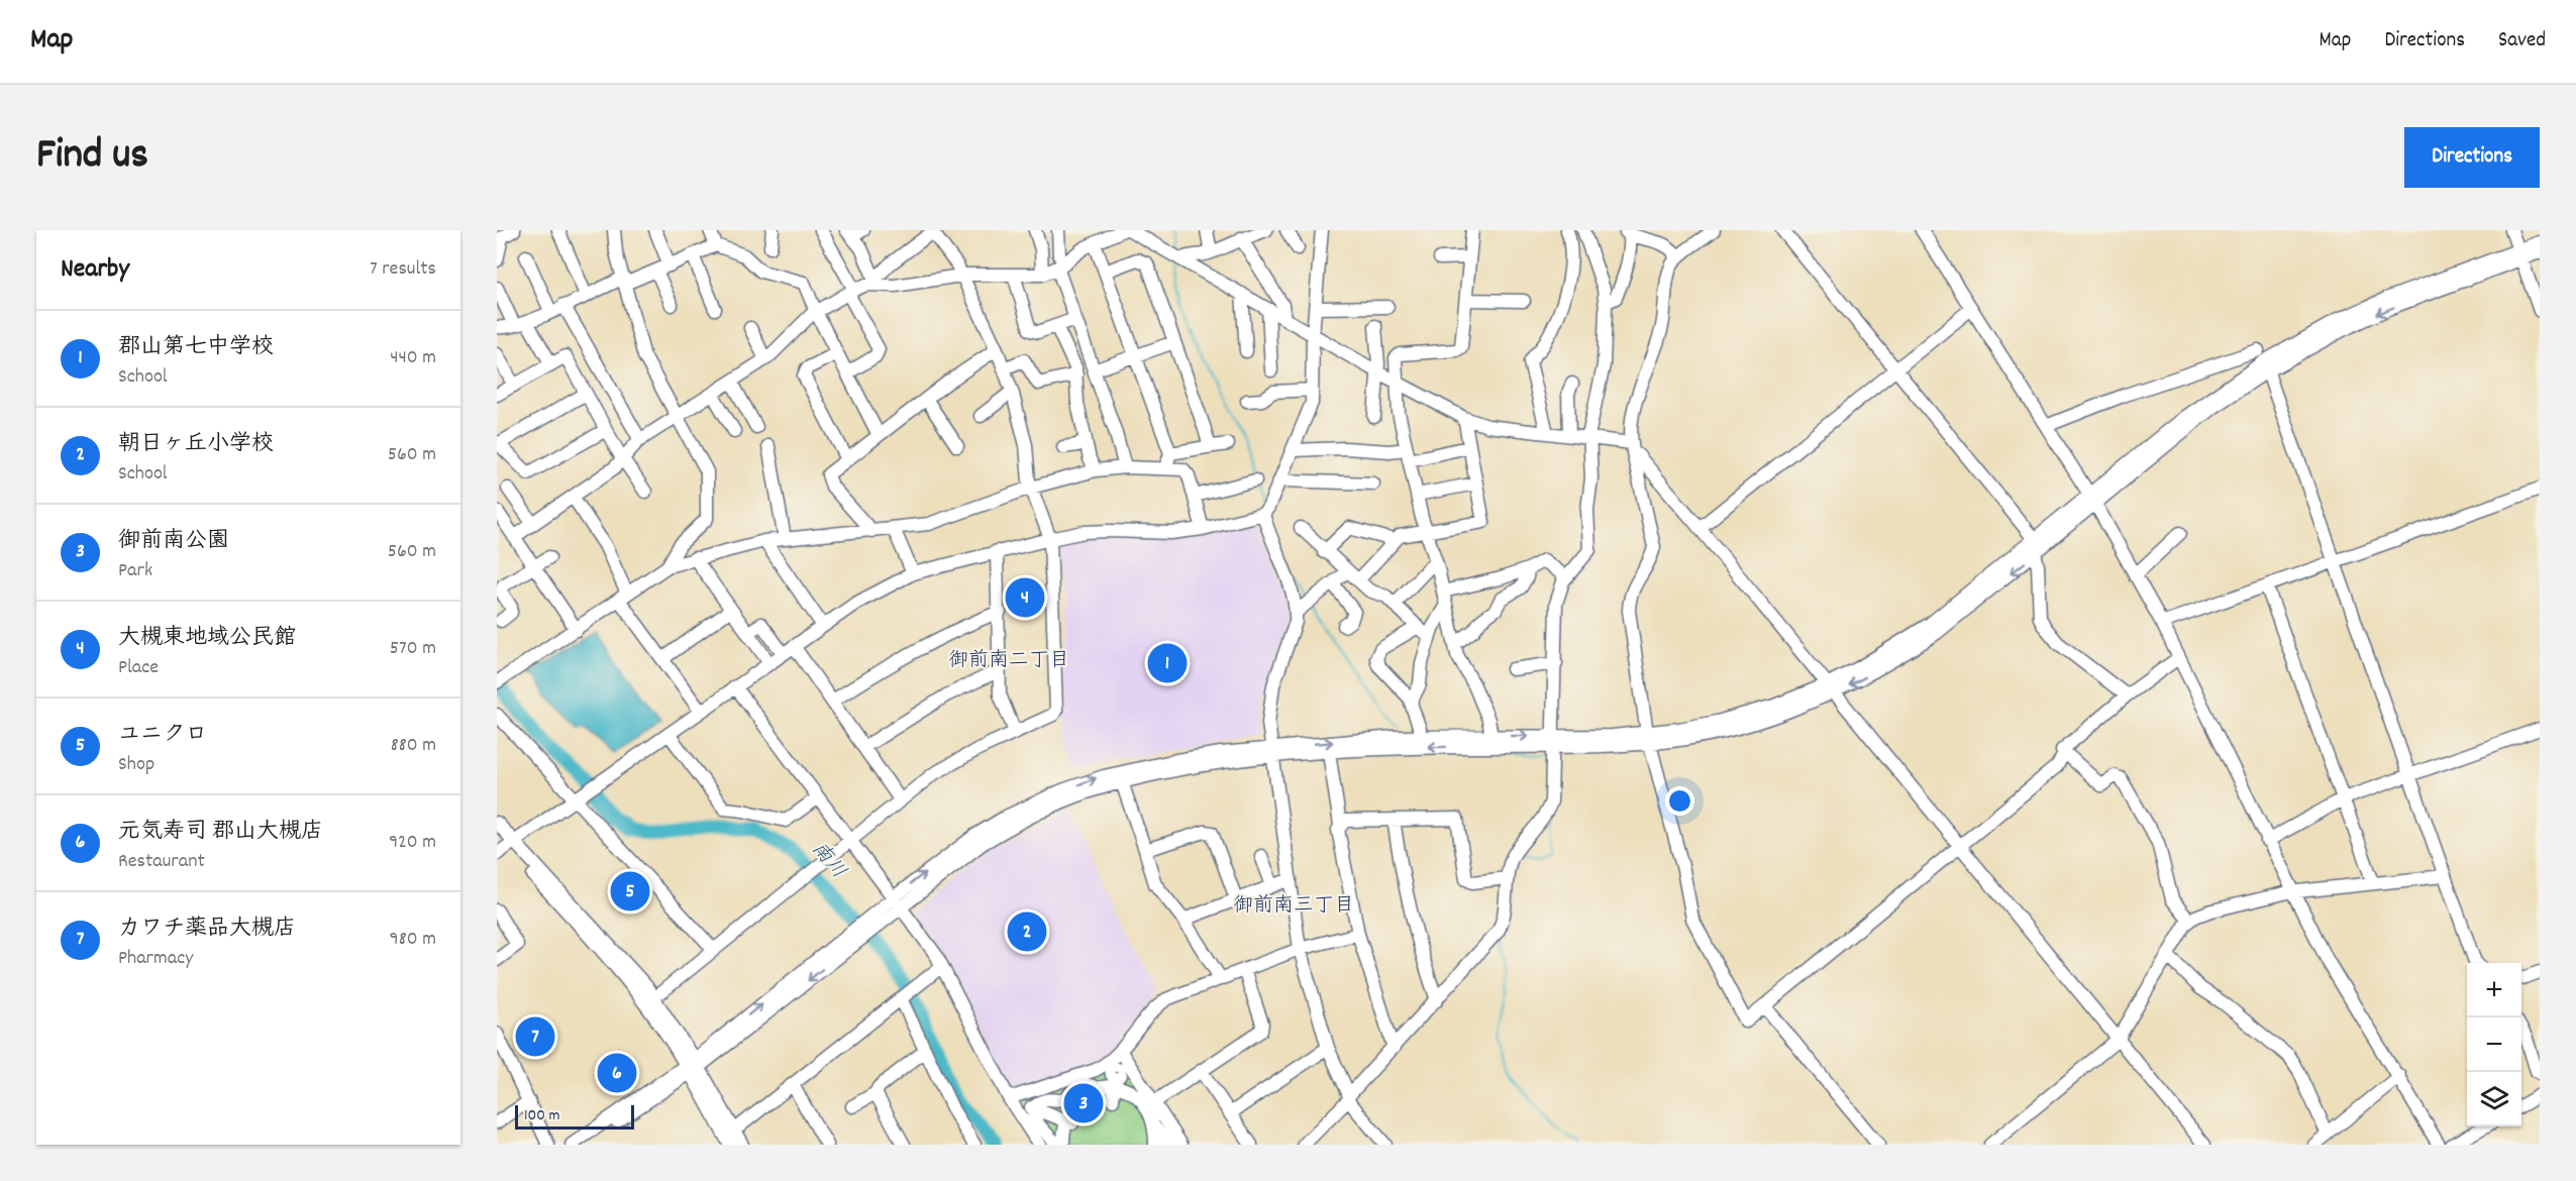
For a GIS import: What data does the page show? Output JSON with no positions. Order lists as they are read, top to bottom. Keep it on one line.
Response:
{"districts":["御前南二丁目","御前南三丁目"],"water":["南川"],"scale_bar":"100 m","page":{"header":"Map","nav":["Map","Directions","Saved"],"title":"Find us","buttons":"Directions","heading":["Nearby","7 results"],"list":[{"mark":"1","name":"郡山第七中学校","note":"School","value":"440 m"},{"mark":"2","name":"朝日ヶ丘小学校","note":"School","value":"560 m"},{"mark":"3","name":"御前南公園","note":"Park","value":"560 m"},{"mark":"4","name":"大槻東地域公民館","note":"Place","value":"570 m"},{"mark":"5","name":"ユニクロ","note":"Shop","value":"880 m"},{"mark":"6","name":"元気寿司 郡山大槻店","note":"Restaurant","value":"920 m"},{"mark":"7","name":"カワチ薬品大槻店","note":"Pharmacy","value":"980 m"}],"pins":["4","1","5","2","7","6","3"],"map_buttons":["+","−"],"scale":"100 m"}}
